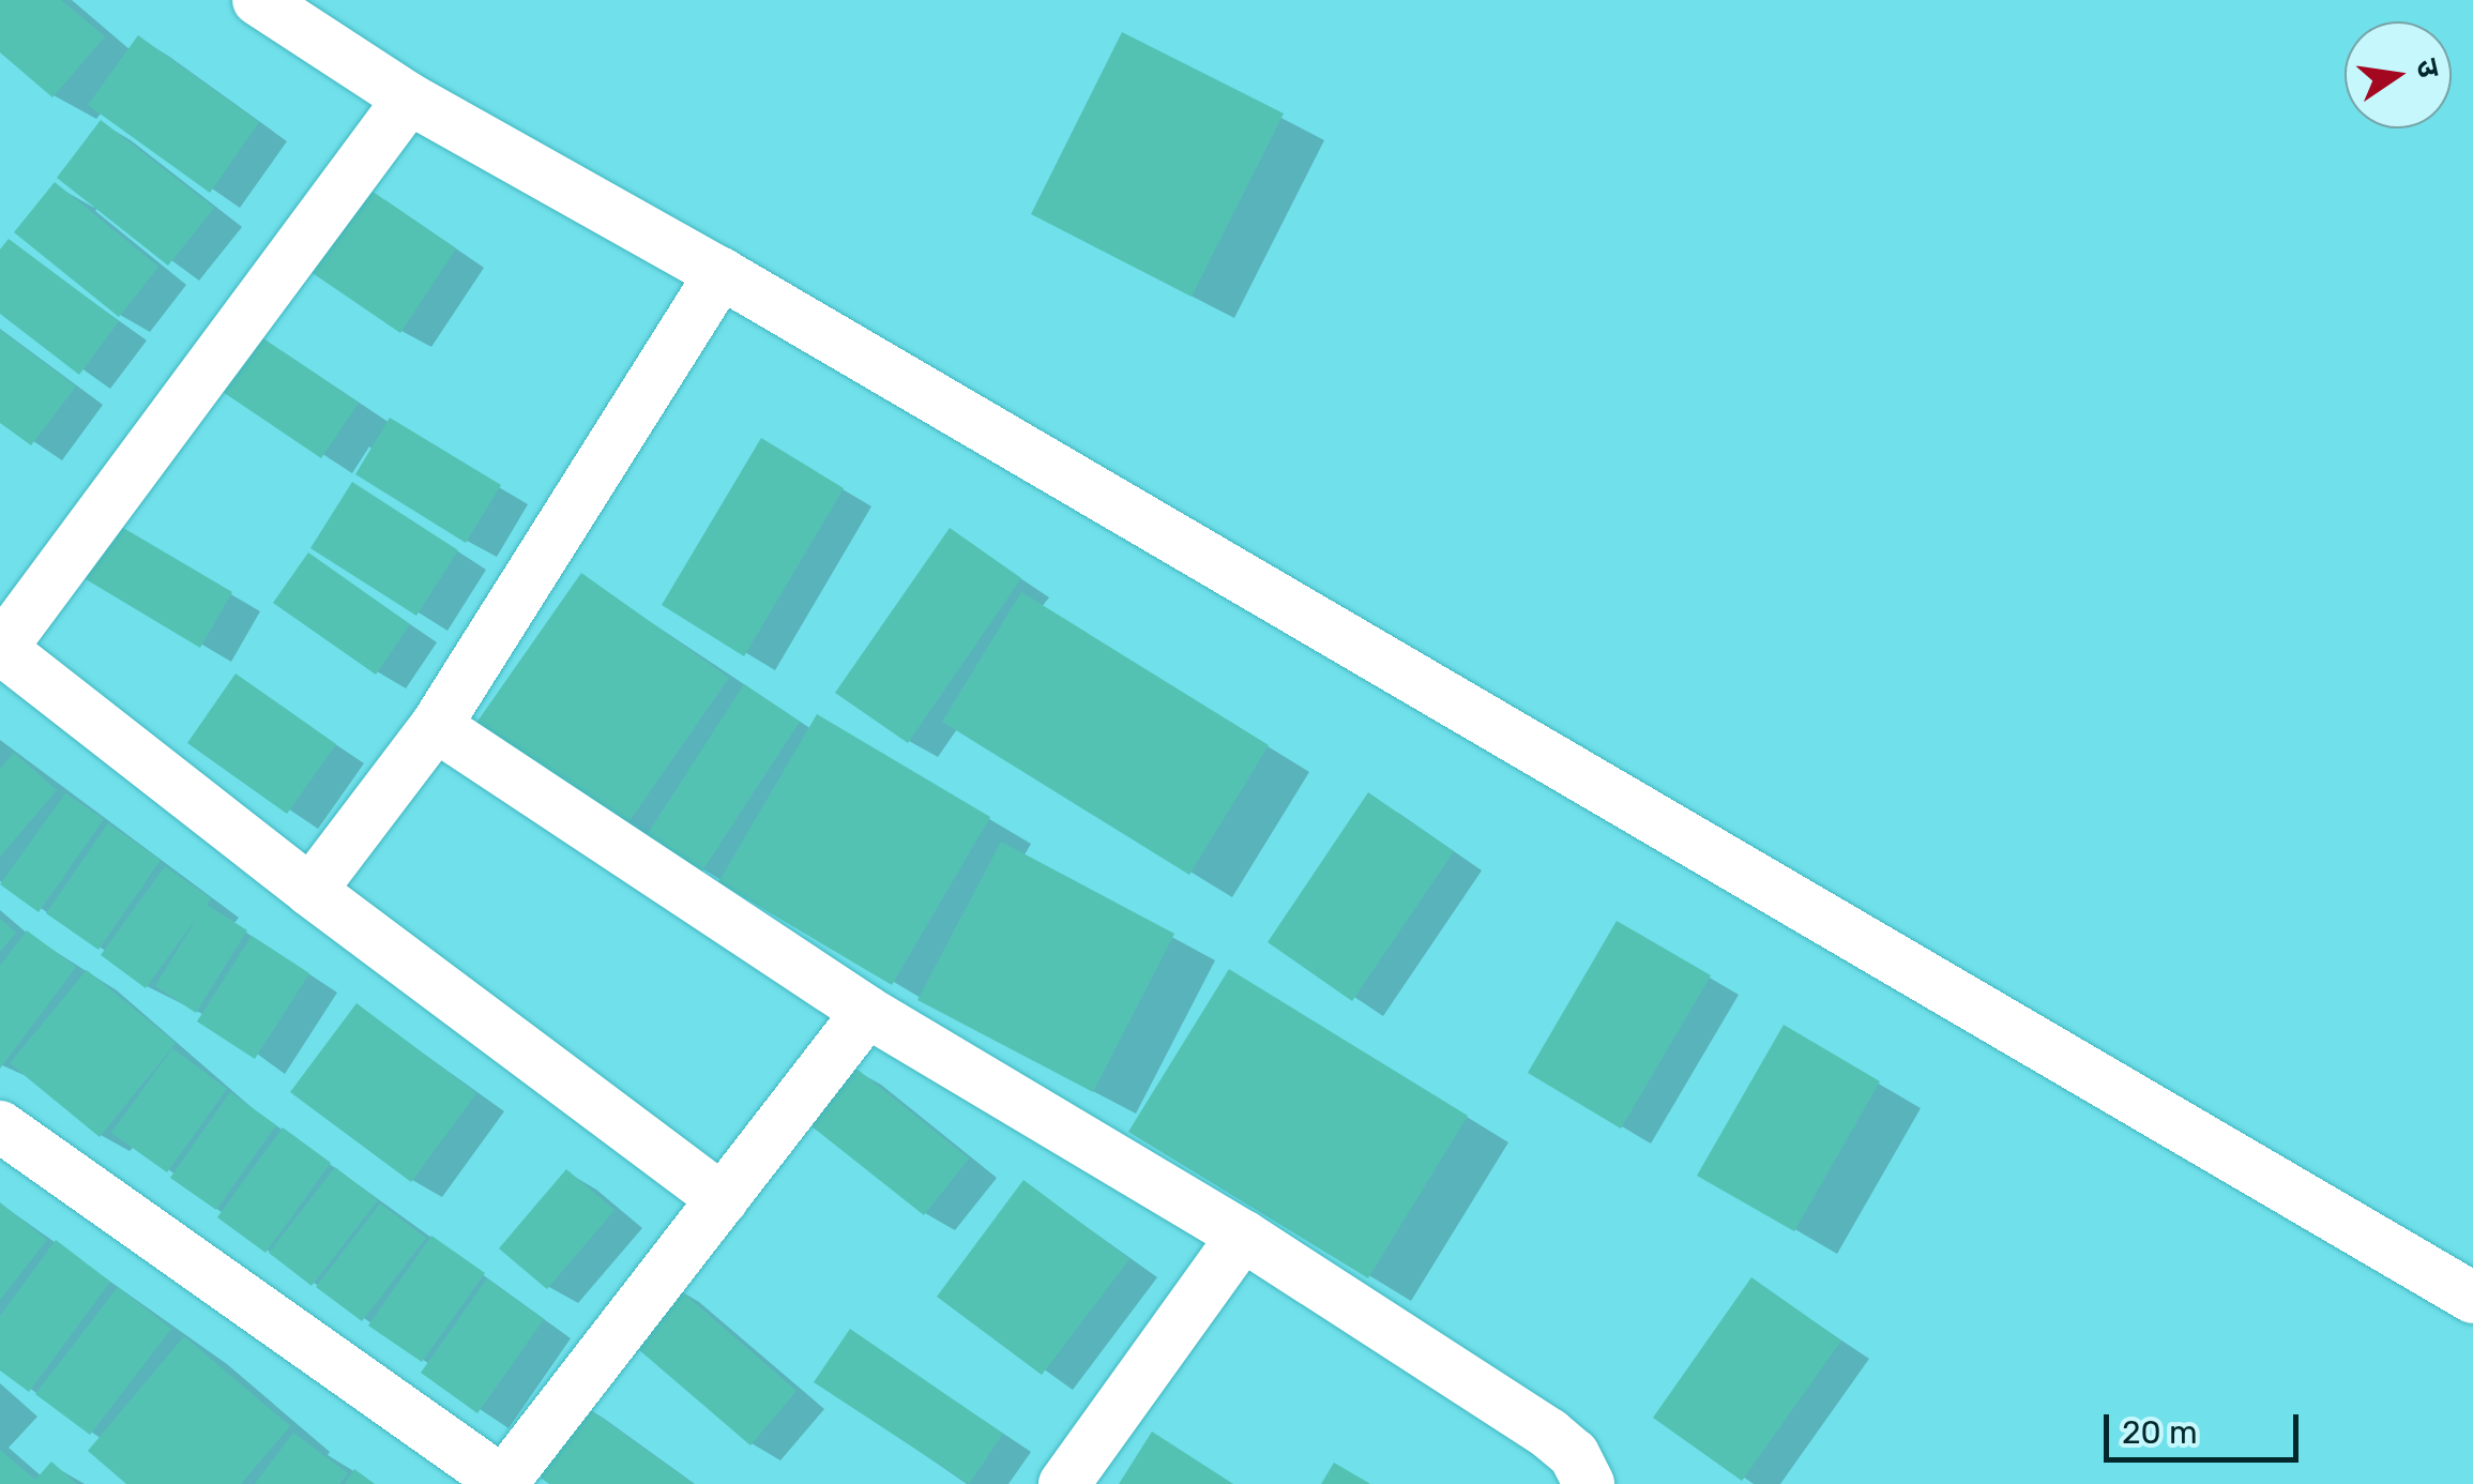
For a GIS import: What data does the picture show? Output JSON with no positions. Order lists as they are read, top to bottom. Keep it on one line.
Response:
{"scale_bar":"20 m","north":"right"}
